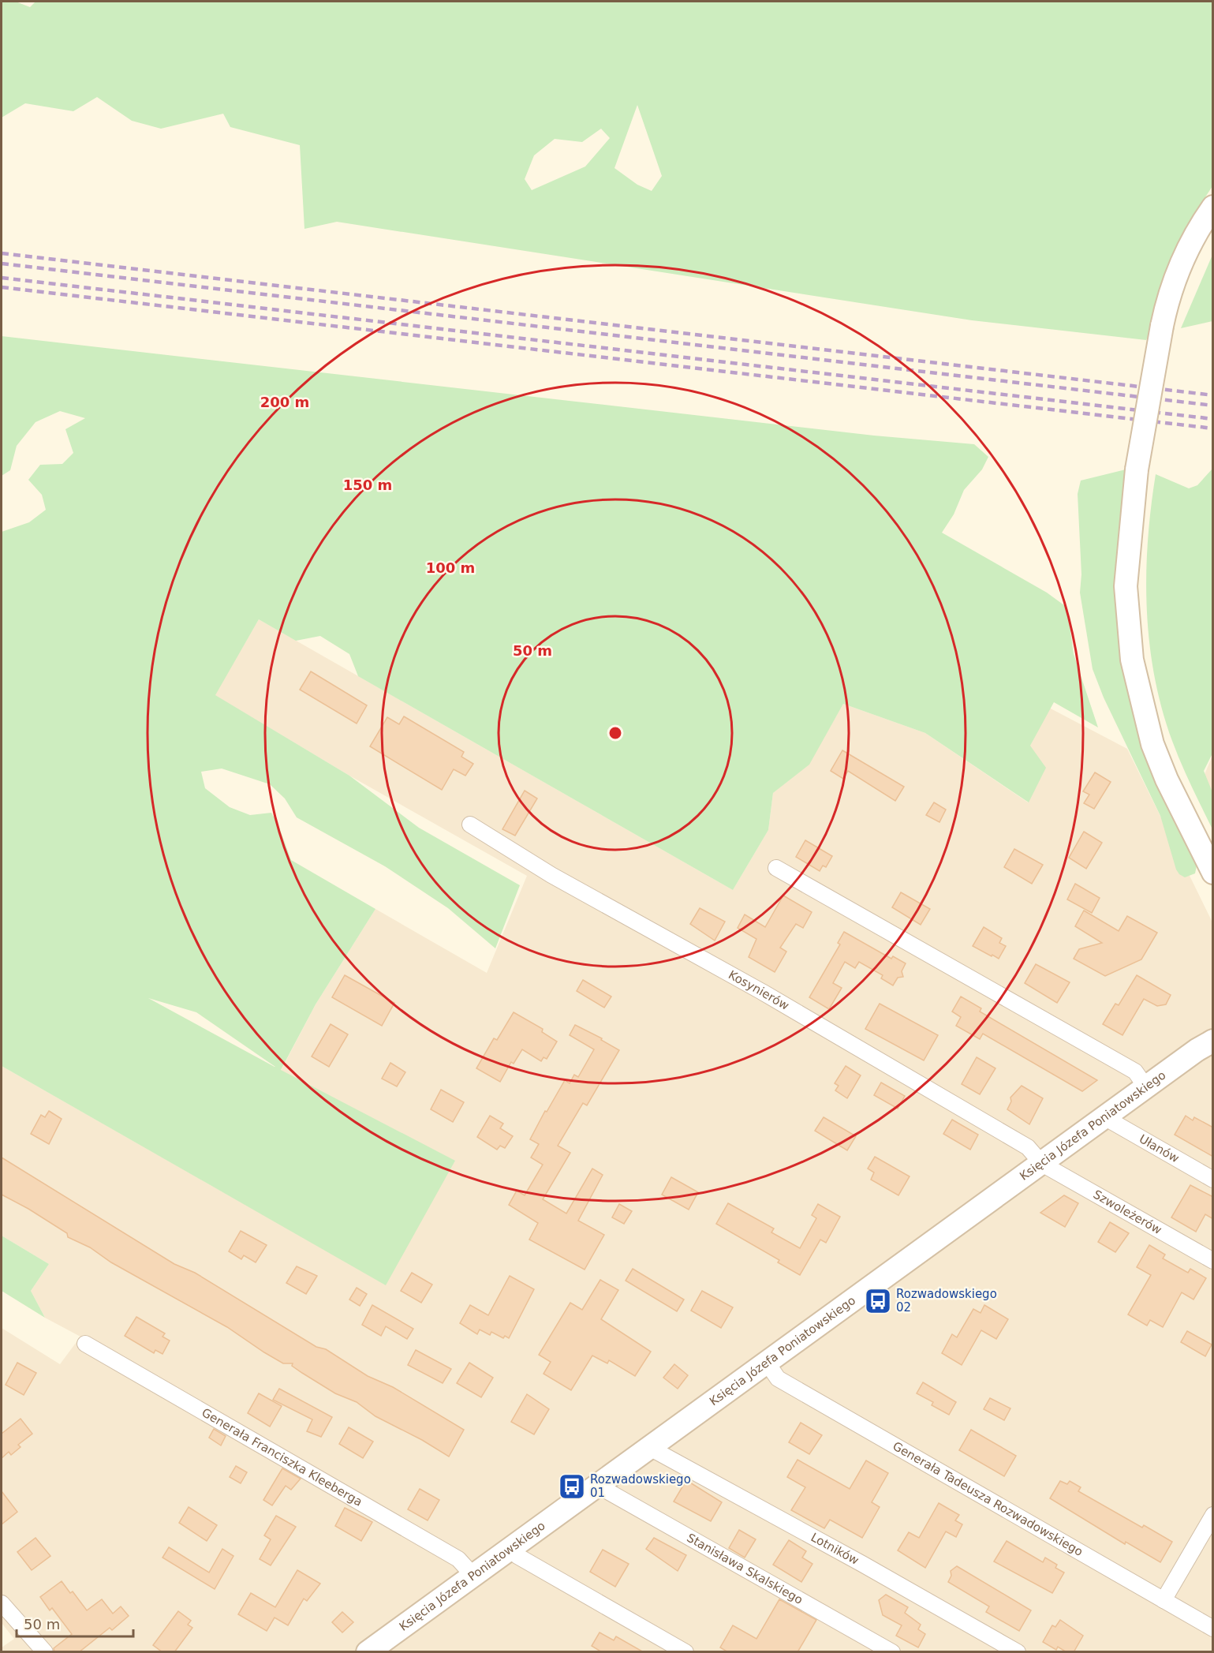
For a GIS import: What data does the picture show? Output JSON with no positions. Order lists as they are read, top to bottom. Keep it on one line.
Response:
{"streets":{"street":["Kosynierów","Księcia Józefa Poniatowskiego","Ułanów","Szwoleżerów","Generała Franciszka Kleeberga","Generała Tadeusza Rozwadowskiego","Lotników","Stanisława Skalskiego"]},"crossings":[["Kosynierów","Księcia Józefa Poniatowskiego"],["Kosynierów","Szwoleżerów"],["Księcia Józefa Poniatowskiego","Ułanów"],["Księcia Józefa Poniatowskiego","Szwoleżerów"],["Księcia Józefa Poniatowskiego","Generała Franciszka Kleeberga"],["Księcia Józefa Poniatowskiego","Generała Tadeusza Rozwadowskiego"],["Księcia Józefa Poniatowskiego","Lotników"],["Księcia Józefa Poniatowskiego","Stanisława Skalskiego"]],"places":{"bus stop":["Rozwadowskiego 02","Rozwadowskiego 01"]},"scale_bar":"50 m","rings":["200 m","150 m","100 m","50 m"]}
